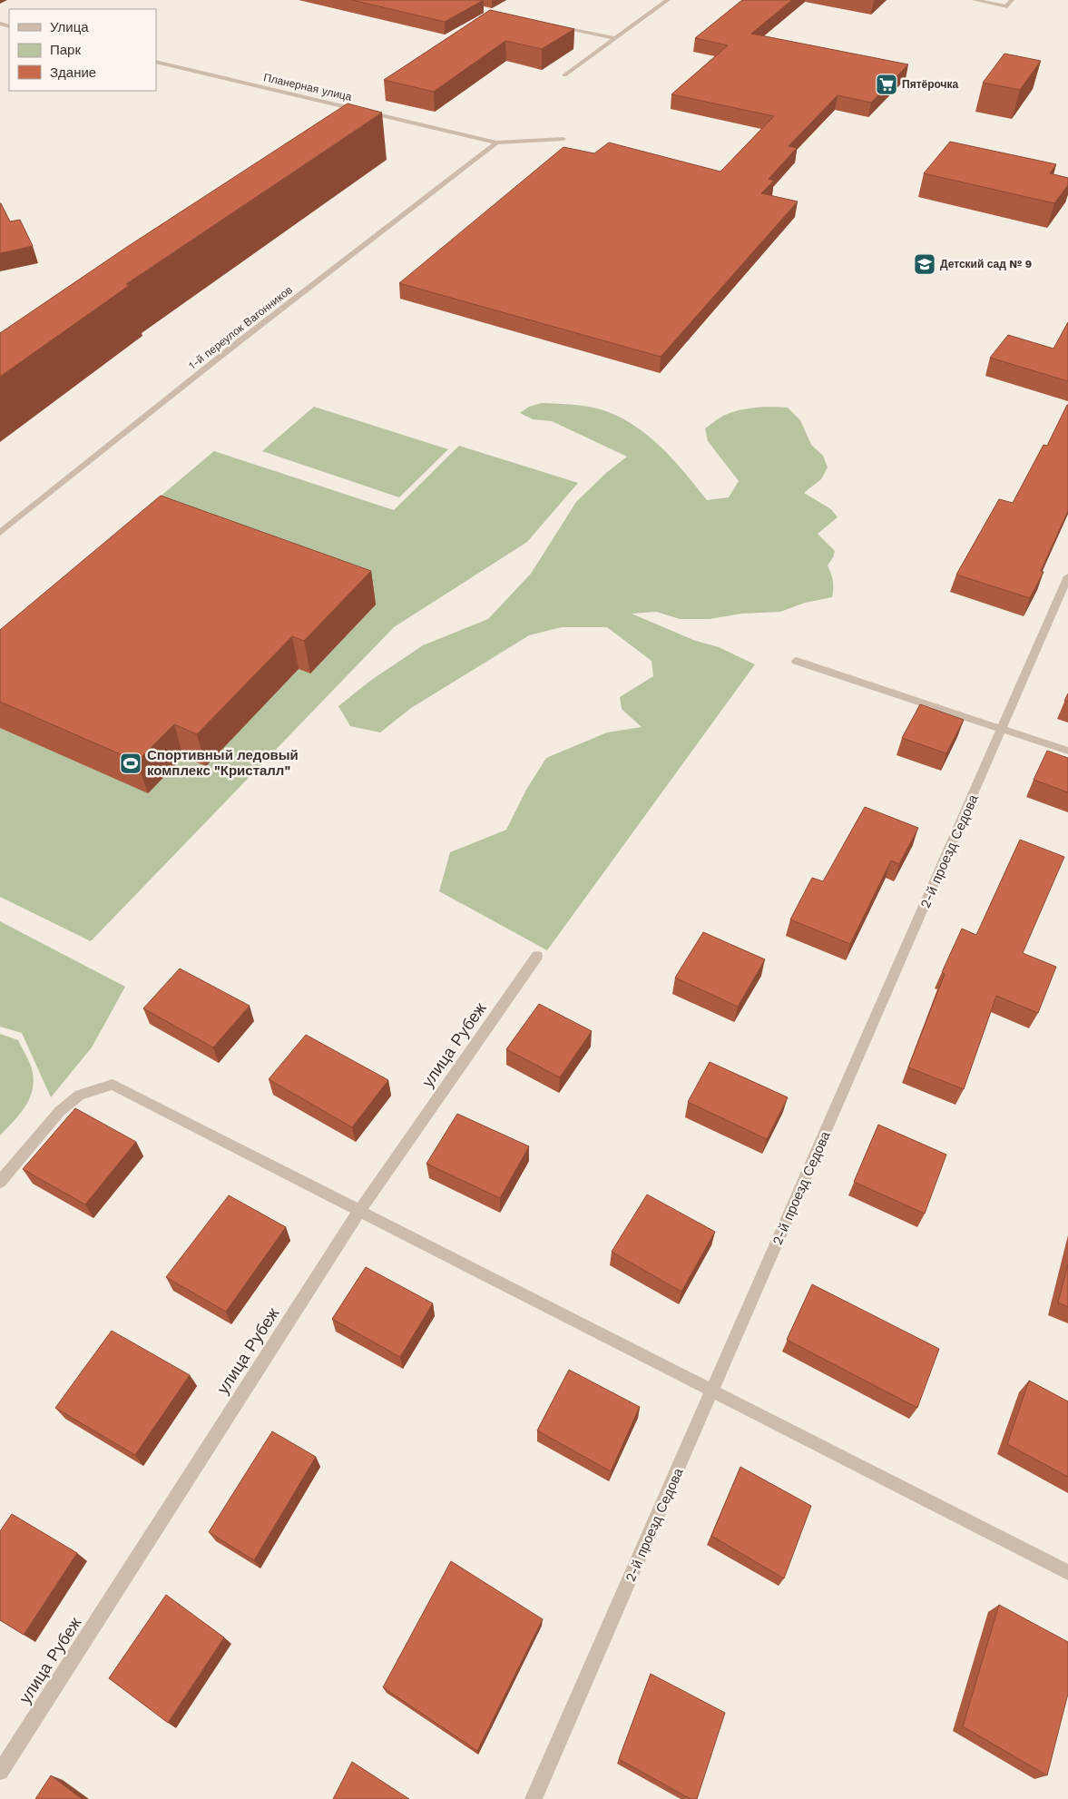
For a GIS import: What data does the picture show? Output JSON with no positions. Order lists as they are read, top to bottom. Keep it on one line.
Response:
{"streets":{"street":["Планерная улица","1-й переулок Вагонников","2-й проезд Седова","улица Рубеж"]},"crossings":[["Планерная улица","1-й переулок Вагонников"]],"places":{"supermarket":["Пятёрочка"],"school or university":["Детский сад № 9"],"sports":["Спортивный ледовый комплекс \"Кристалл\""]},"legend":["Улица","Парк","Здание"]}
